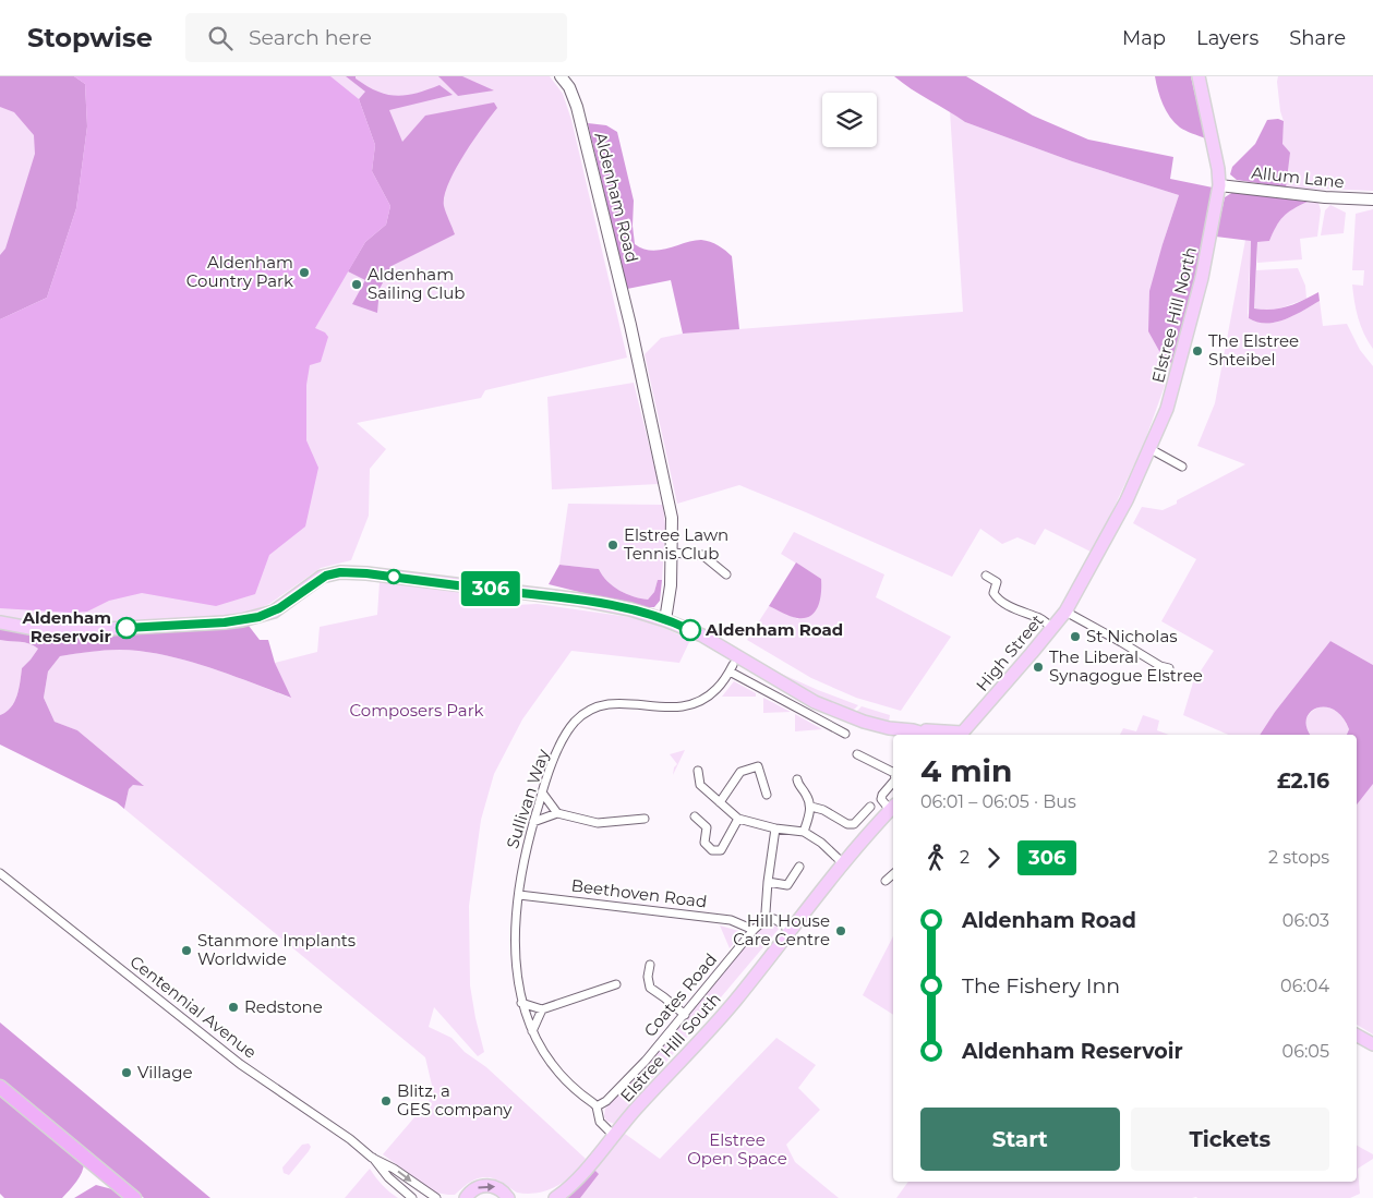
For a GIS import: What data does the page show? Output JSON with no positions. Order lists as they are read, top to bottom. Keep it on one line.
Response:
{"streets":{"main road":["Elstree Hill North","High Street","Elstree Hill South"],"street":["Allum Lane","Aldenham Road","Sullivan Way","Beethoven Road","Coates Road","Centennial Avenue"]},"crossings":[["Allum Lane","Elstree Hill North"],["Elstree Hill North","High Street"],["Sullivan Way","Beethoven Road"],["Sullivan Way","Coates Road"],["Sullivan Way","Elstree Hill South"],["Beethoven Road","Coates Road"],["Coates Road","Elstree Hill South"]],"parks":["Composers Park","Elstree Open Space"],"places":["Aldenham Country Park","Aldenham Sailing Club","The Elstree Shteibel","Elstree Lawn Tennis Club","Aldenham Reservoir","Aldenham Road","St Nicholas","The Liberal Synagogue Elstree","Hill House Care Centre","Stanmore Implants Worldwide","Redstone","Village","Blitz, a GES company"],"lines":["bus line 306"],"page":{"header":"Stopwise","search":"Search here","nav":["Map","Layers","Share"],"on_map":"306","heading":["4 min","06:01 – 06:05 · Bus","£2.16"],"legs":["2","306","2 stops"],"list":[{"name":"Aldenham Road","value":"06:03"},{"name":"The Fishery Inn","value":"06:04"},{"name":"Aldenham Reservoir","value":"06:05"}],"buttons":["Start","Tickets"]}}
